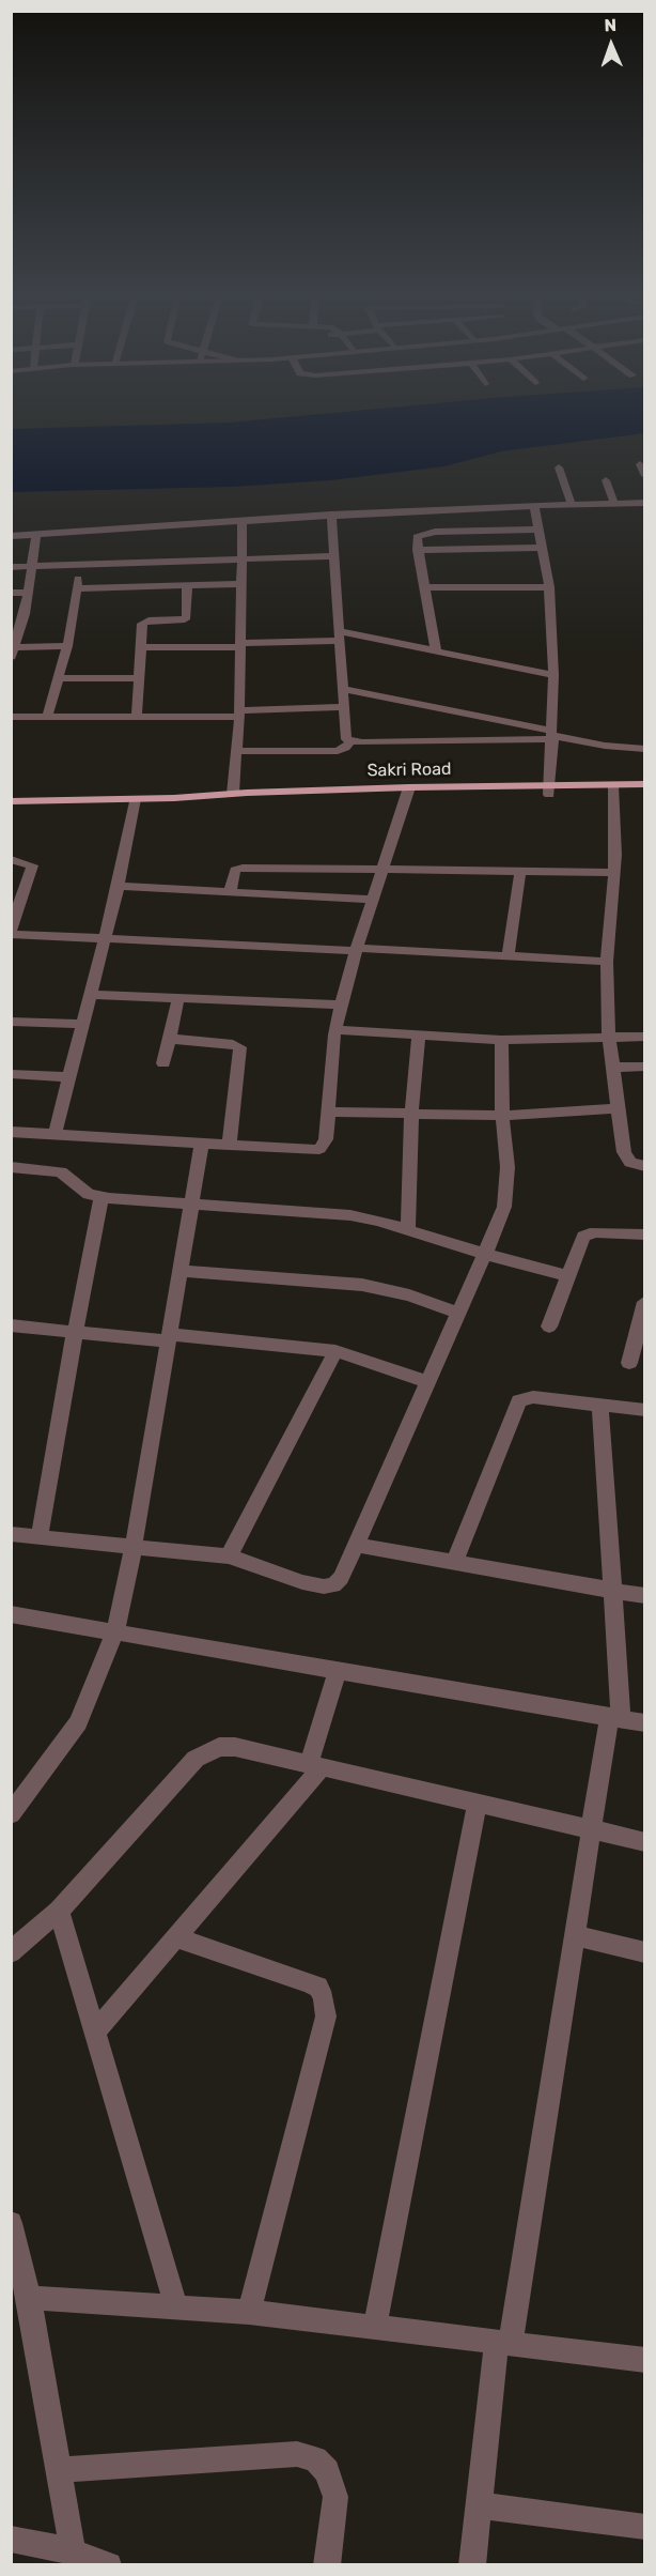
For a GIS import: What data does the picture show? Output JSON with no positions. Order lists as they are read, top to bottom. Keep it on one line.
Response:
{"streets":{"main road":["Sakri Road"]},"north":"top"}
